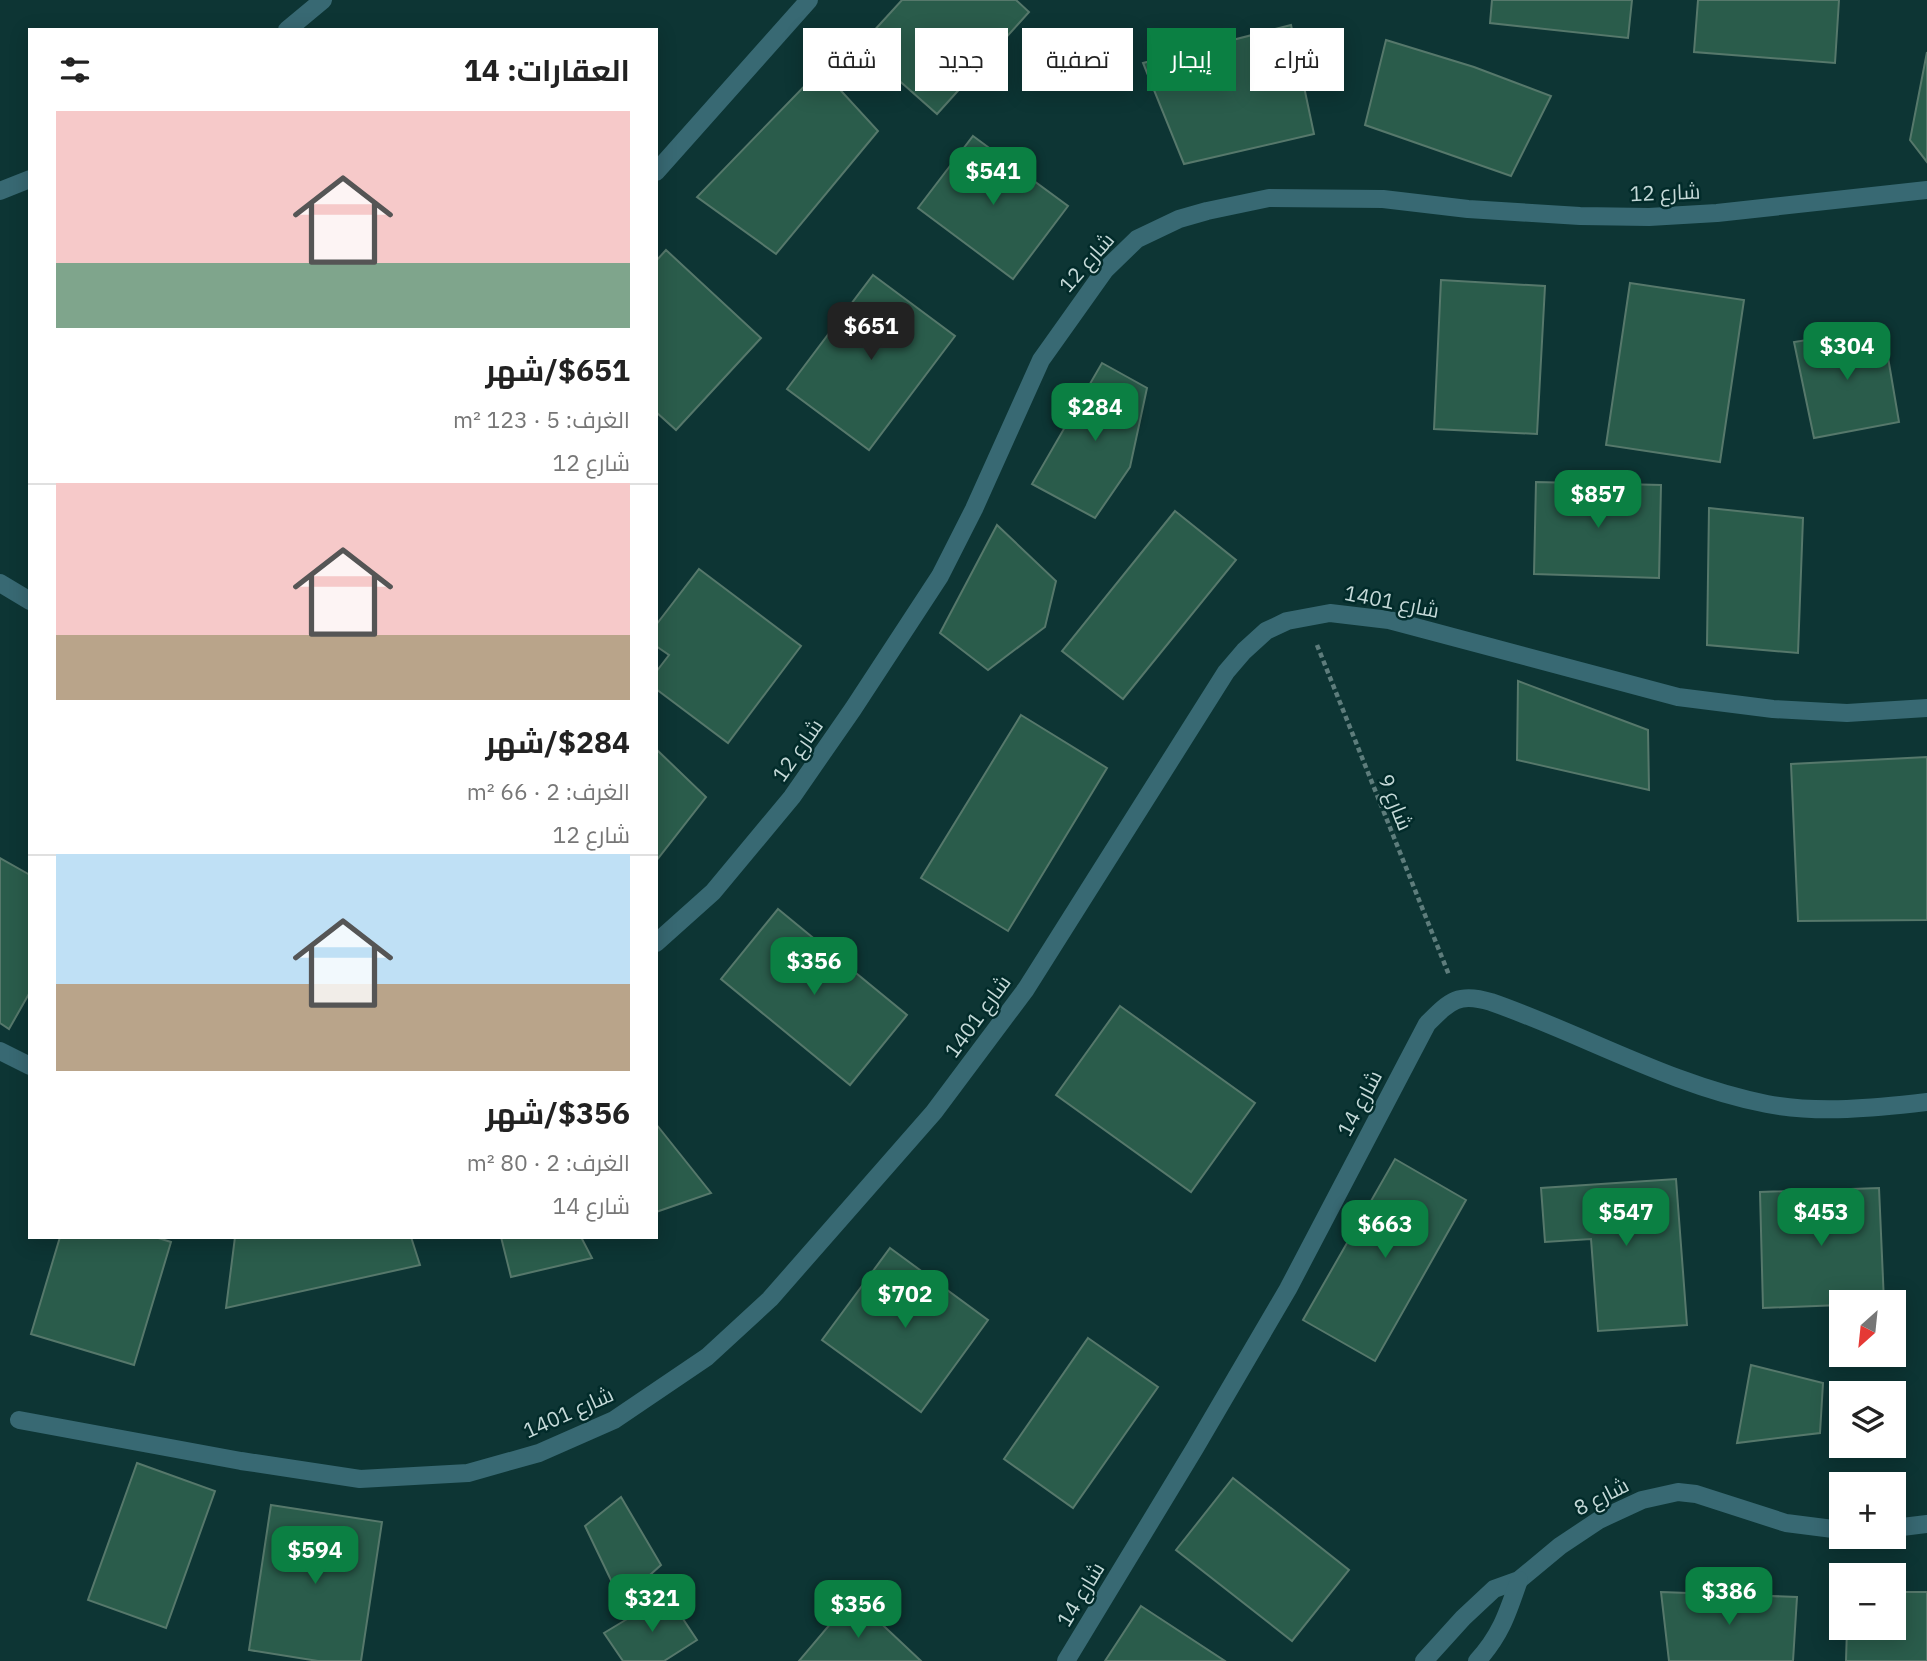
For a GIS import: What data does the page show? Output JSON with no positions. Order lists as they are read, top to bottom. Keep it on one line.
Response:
{"streets":{"street":["شارع 12","شارع 1401","شارع 14","شارع 8"],"path":["شارع 9"]},"crossings":[["شارع 1401","شارع 9"],["شارع 9","شارع 14"]],"north":"bottom left","page":{"chip":["شراء","إيجار","تصفية","جديد","شقة"],"heading":"العقارات: 14","list":[{"name":"$651/شهر","note":"الغرف: 5 · 123 m² · شارع 12"},{"name":"$284/شهر","note":"الغرف: 2 · 66 m² · شارع 12"},{"name":"$356/شهر","note":"الغرف: 2 · 80 m² · شارع 14"}],"price":["$541","$651","$304","$284","$857","$356","$547","$453","$663","$702","$594","$386","$321","$356"],"map_buttons":["+","−"]}}
